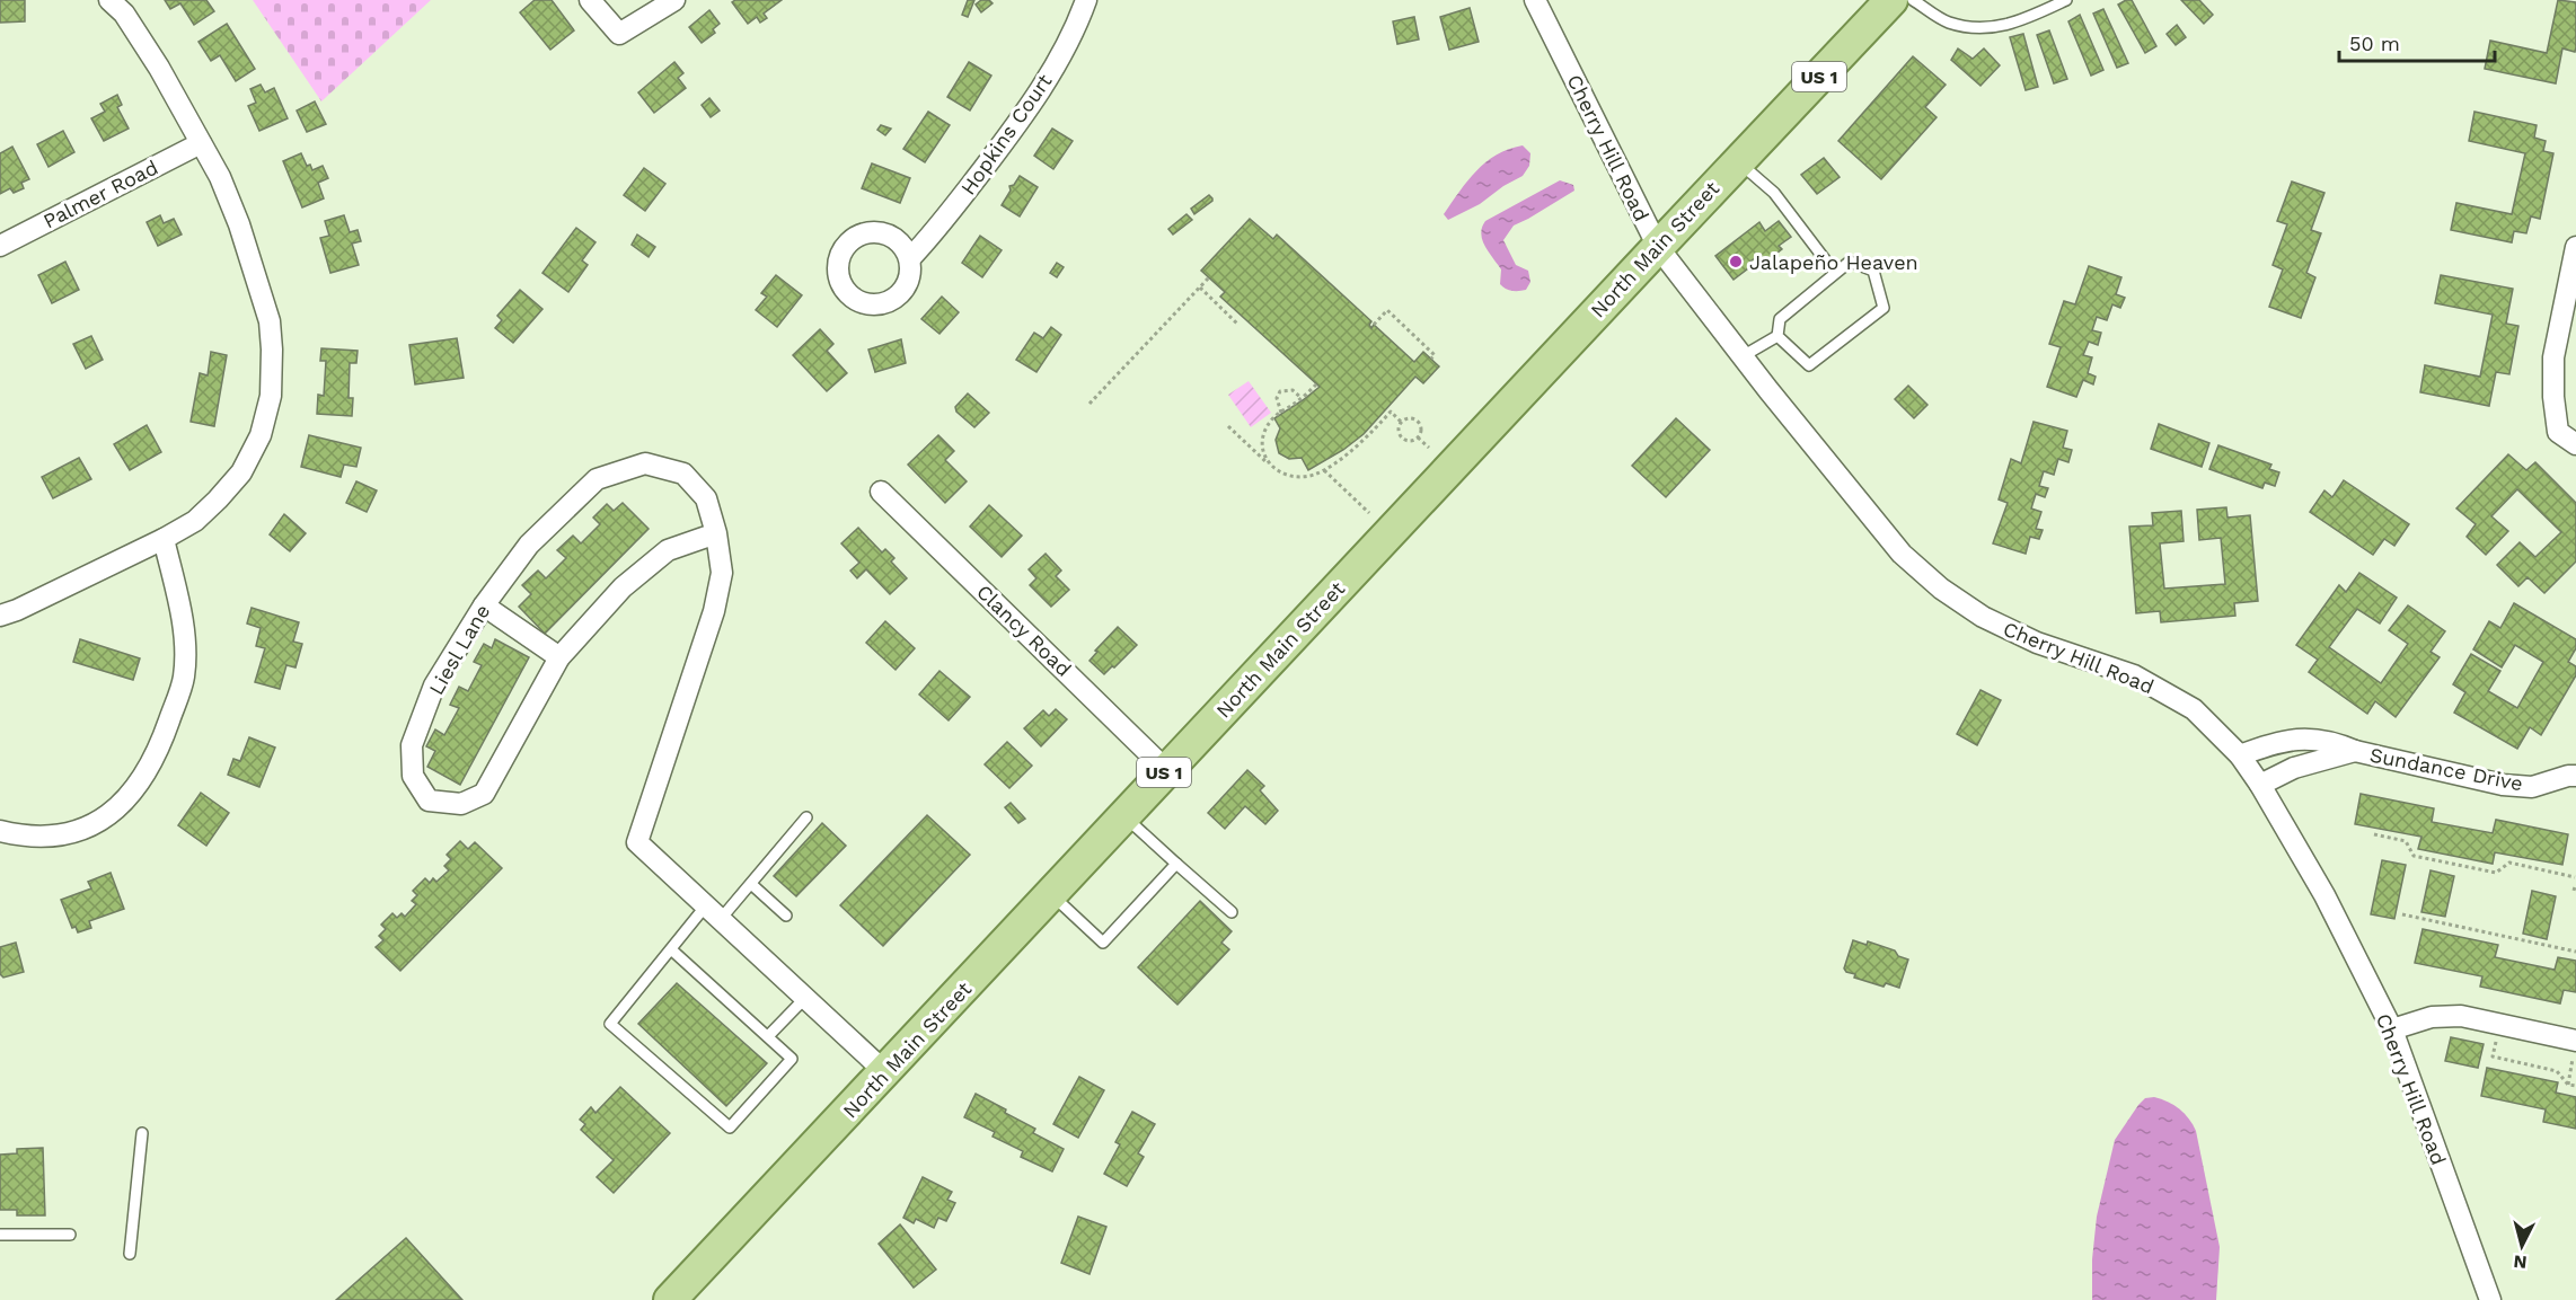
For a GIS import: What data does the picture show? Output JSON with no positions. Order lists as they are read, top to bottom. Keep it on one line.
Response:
{"streets":{"main road":["US 1","North Main Street"],"street":["Hopkins Court","Cherry Hill Road","Palmer Road","Clancy Road","Liesl Lane","Sundance Drive"]},"crossings":[["Cherry Hill Road","North Main Street"],["Cherry Hill Road","Sundance Drive"],["North Main Street","Clancy Road"],["North Main Street","Liesl Lane"]],"places":["Jalapeño Heaven"],"scale_bar":"50 m","north":"bottom"}
